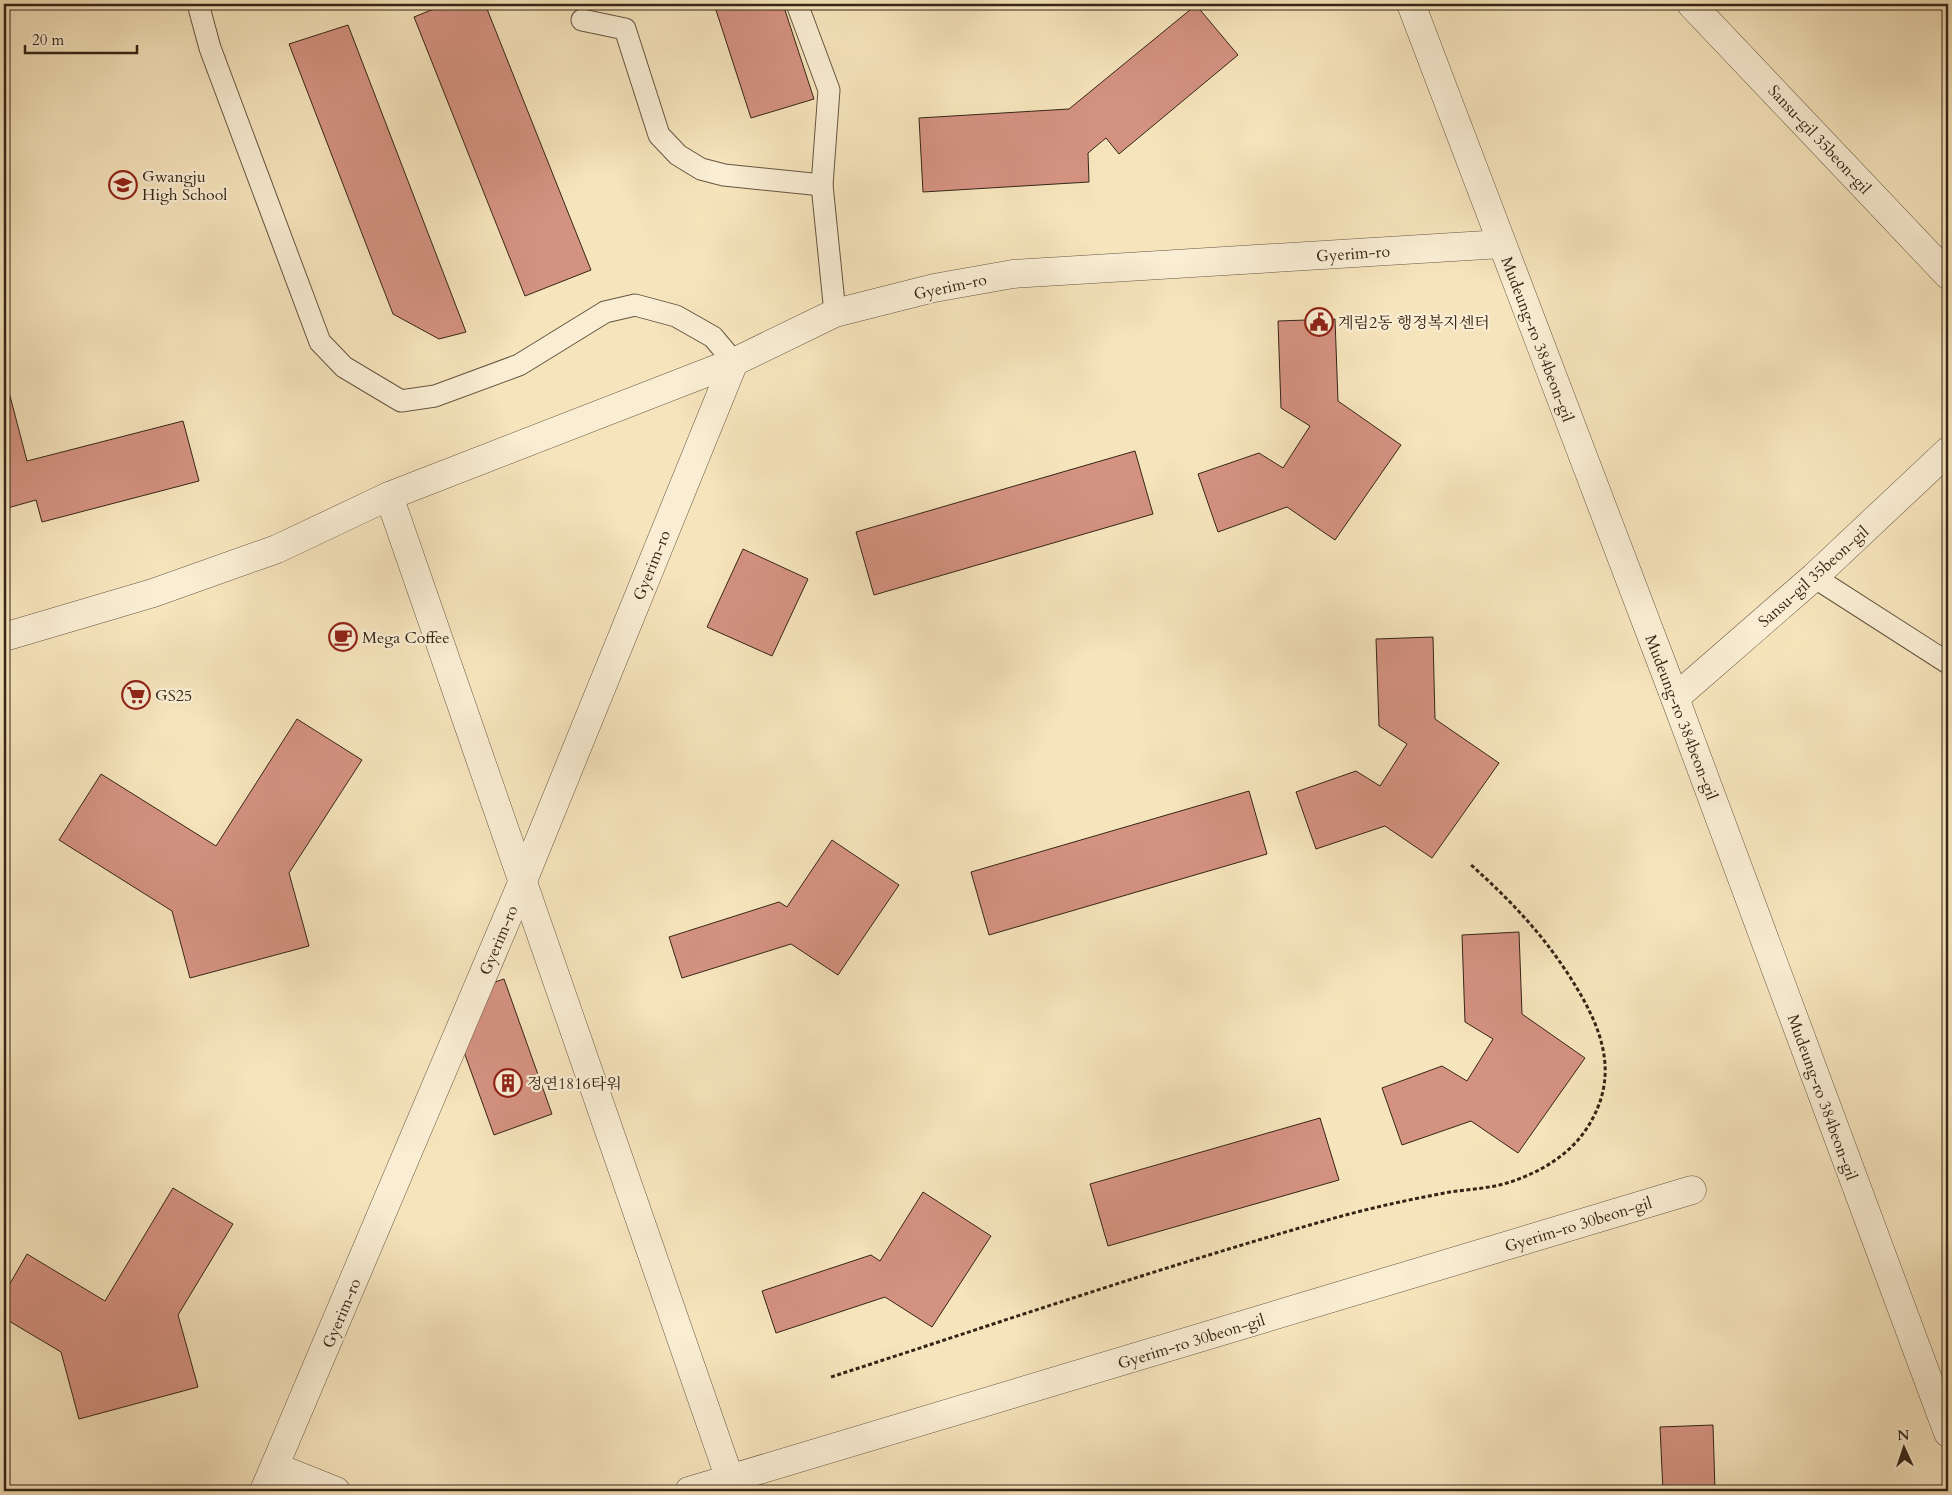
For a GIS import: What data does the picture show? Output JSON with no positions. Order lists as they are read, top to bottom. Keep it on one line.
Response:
{"streets":{"street":["Sansu-gil 35beon-gil","Gyerim-ro","Mudeung-ro 384beon-gil","Gyerim-ro 30beon-gil"]},"crossings":[["Sansu-gil 35beon-gil","Mudeung-ro 384beon-gil"],["Gyerim-ro","Mudeung-ro 384beon-gil"]],"places":{"school or university":["Gwangju High School"],"public building":["계림2동 행정복지센터"],"cafe":["Mega Coffee"],"supermarket":["GS25"],"building":["정연1816타워"]},"scale_bar":"20 m","north":"top"}
